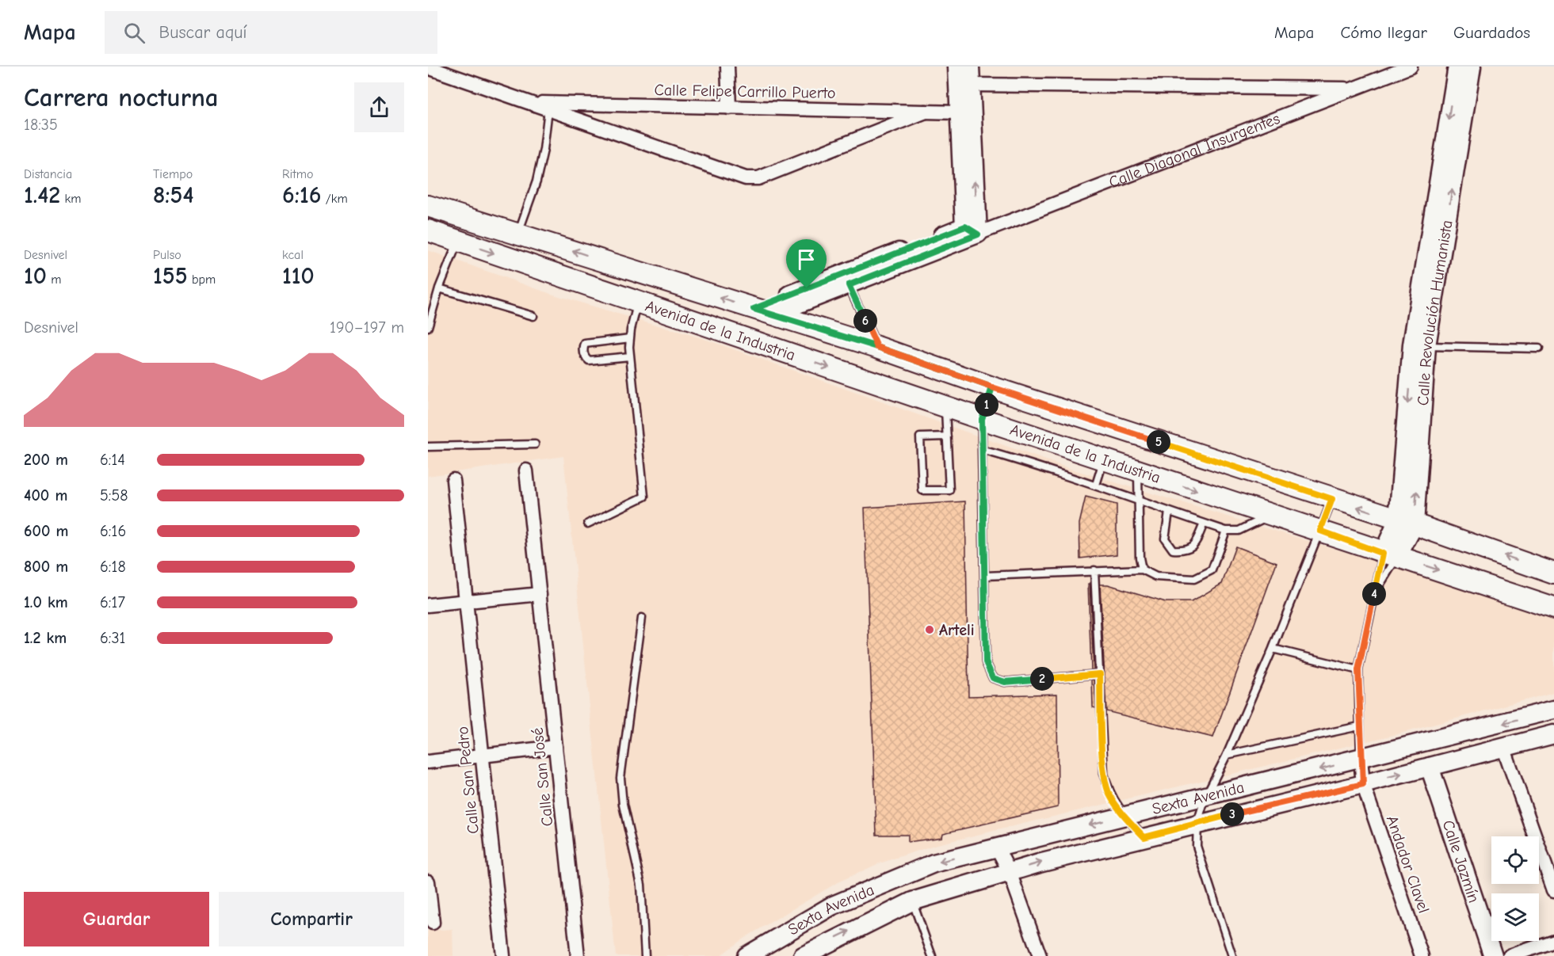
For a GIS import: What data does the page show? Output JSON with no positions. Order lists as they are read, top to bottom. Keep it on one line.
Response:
{"streets":{"main road":["Calle Diagonal Insurgentes","Calle Revolución Humanista","Avenida de la Industria","Sexta Avenida","Calle Jazmín"],"street":["Calle Felipe Carrillo Puerto","Calle San José","Calle San Pedro","Andador Clavel"]},"crossings":[["Calle Felipe Carrillo Puerto","Calle Diagonal Insurgentes"],["Calle Diagonal Insurgentes","Avenida de la Industria"],["Calle Revolución Humanista","Avenida de la Industria"],["Sexta Avenida","Calle Jazmín"],["Sexta Avenida","Andador Clavel"]],"places":["Arteli"],"page":{"header":"Mapa","search":"Buscar aquí","nav":["Mapa","Cómo llegar","Guardados"],"heading":["Carrera nocturna","18:35"],"stats":[["Distancia","1.42 km"],["Tiempo","8:54"],["Ritmo","6:16 /km"],["Desnivel","10 m"],["Pulso","155 bpm"],["kcal","110"]],"chart":["Desnivel","190–197 m"],"pins":["6","1","5","4","2","3"],"list":[{"name":"200 m","note":"6:14"},{"name":"400 m","note":"5:58"},{"name":"600 m","note":"6:16"},{"name":"800 m","note":"6:18"},{"name":"1.0 km","note":"6:17"},{"name":"1.2 km","note":"6:31"}],"buttons":["Guardar","Compartir"]}}
